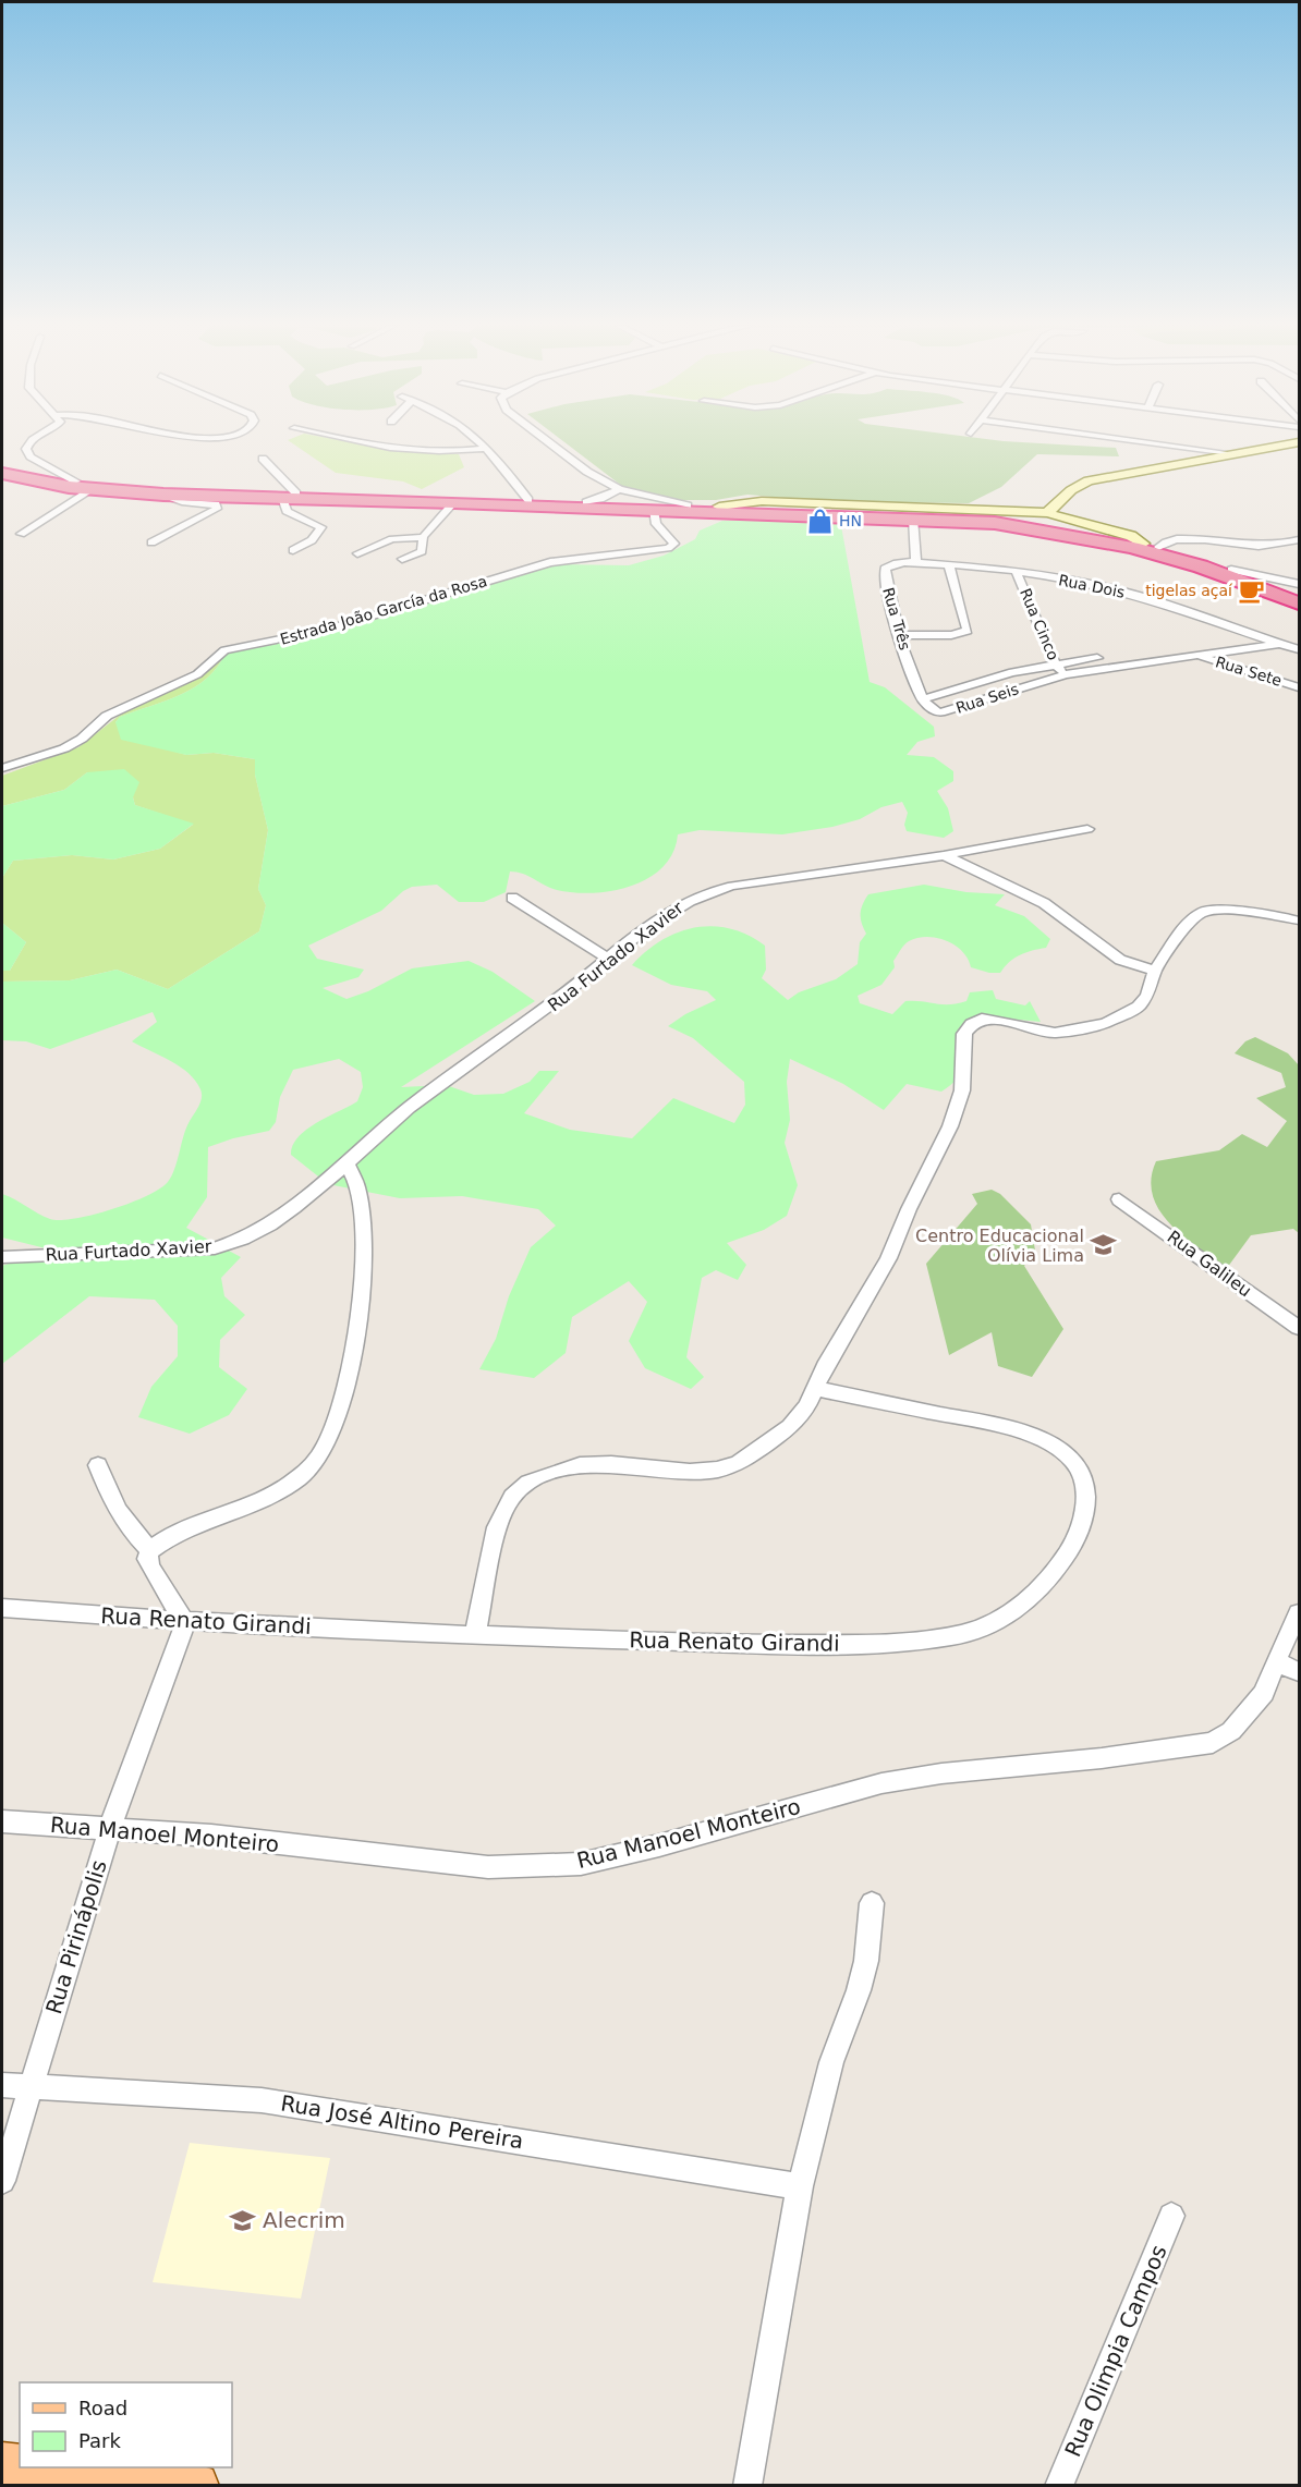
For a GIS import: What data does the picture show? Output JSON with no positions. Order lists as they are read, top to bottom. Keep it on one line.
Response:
{"streets":{"street":["Rua Dois","Estrada João García da Rosa","Rua Três","Rua Cinco","Rua Sete","Rua Seis","Rua Furtado Xavier","Rua Galileu","Rua Renato Girandi","Rua Manoel Monteiro","Rua Pirinápolis","Rua José Altino Pereira","Rua Olimpia Campos"]},"crossings":[["Rua Dois","Rua Três"],["Rua Dois","Rua Cinco"],["Rua Dois","Rua Seis"],["Rua Três","Rua Seis"],["Rua Cinco","Rua Seis"],["Rua Sete","Rua Seis"],["Rua Renato Girandi","Rua Pirinápolis"],["Rua Manoel Monteiro","Rua Pirinápolis"],["Rua Pirinápolis","Rua José Altino Pereira"]],"places":{"shop":["HN"],"cafe":["tigelas açaí"],"school or university":["Centro Educacional Olívia Lima","Alecrim"]},"legend":["Road","Park"]}
